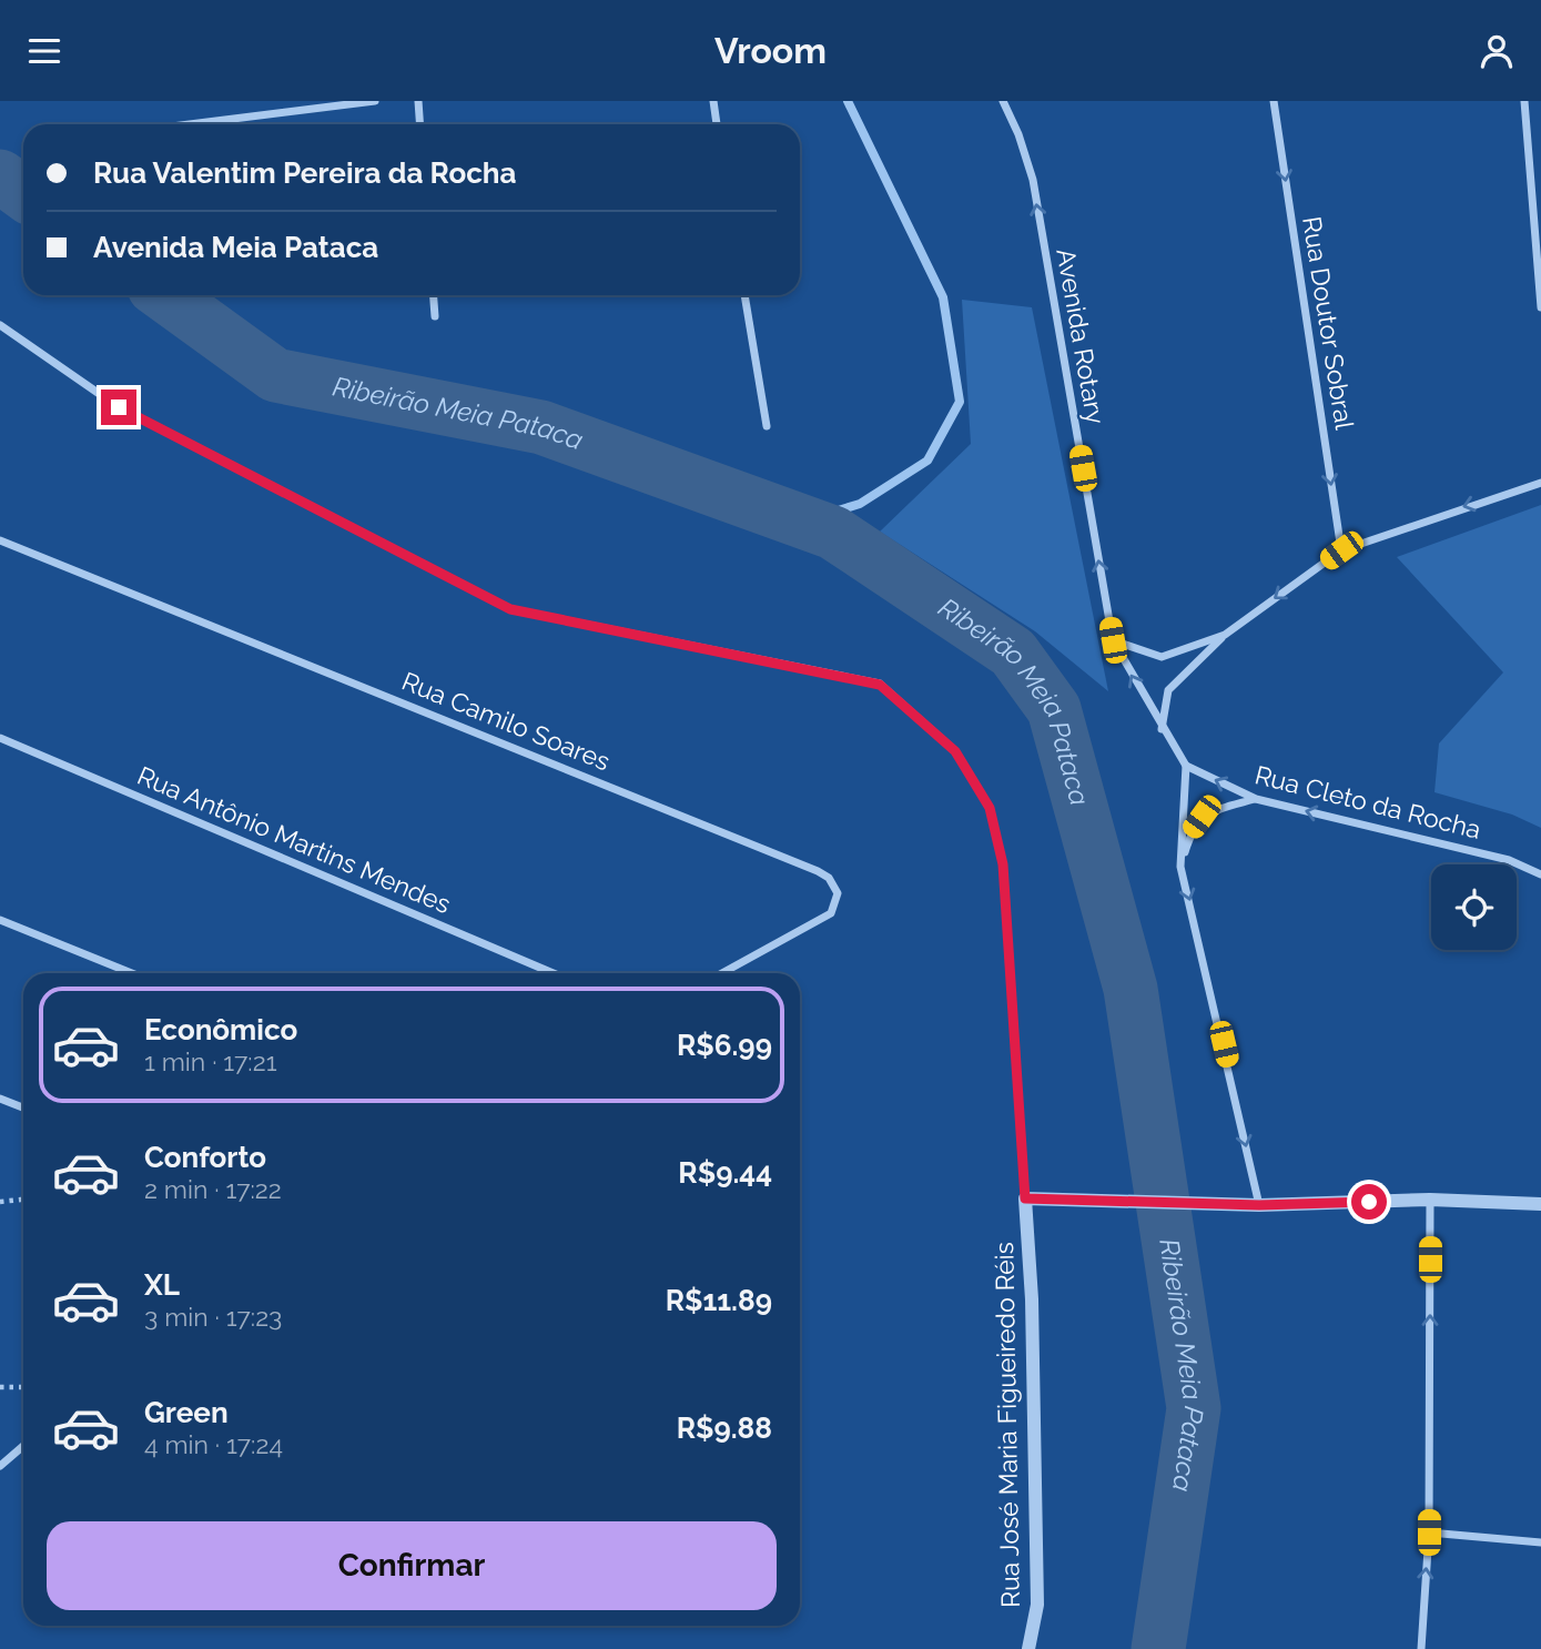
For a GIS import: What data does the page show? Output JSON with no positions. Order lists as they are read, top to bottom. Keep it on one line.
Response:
{"streets":{"street":["Rua Doutor Sobral","Avenida Rotary","Rua Camilo Soares","Rua Cleto da Rocha","Rua Antônio Martins Mendes","Rua José Maria Figueiredo Réis"]},"crossings":[["Avenida Rotary","Rua Cleto da Rocha"]],"one_way":["Rua Doutor Sobral","Avenida Rotary","Rua Cleto da Rocha"],"water":["Ribeirão Meia Pataca"],"page":{"header":"Vroom","banner":["Rua Valentim Pereira da Rocha","Avenida Meia Pataca"],"list":[{"name":"Econômico","note":"1 min · 17:21","value":"R$6.99"},{"name":"Conforto","note":"2 min · 17:22","value":"R$9.44"},{"name":"XL","note":"3 min · 17:23","value":"R$11.89"},{"name":"Green","note":"4 min · 17:24","value":"R$9.88"}],"buttons":"Confirmar"}}
